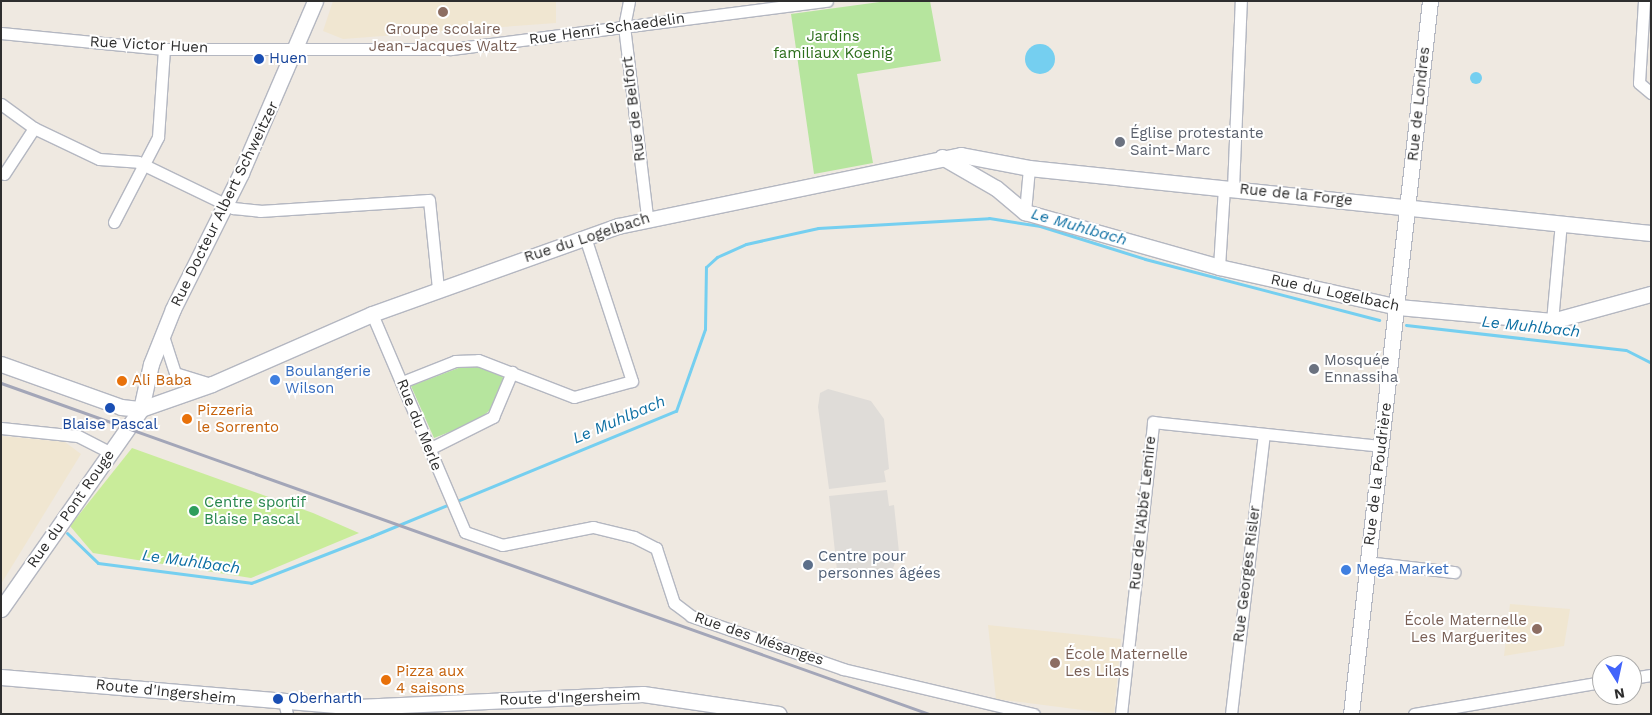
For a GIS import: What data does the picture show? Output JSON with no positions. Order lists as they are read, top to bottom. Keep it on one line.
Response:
{"streets":{"street":["Rue Henri Schaedelin","Rue Victor Huen","Rue de Londres","Rue de Belfort","Rue de la Forge","Rue Docteur Albert Schweitzer","Rue du Logelbach","Rue du Merle","Rue de la Poudrière","Rue du Pont Rouge","Rue de l'Abbé Lemire","Rue Georges Risler","Rue des Mésanges","Route d'Ingersheim"]},"crossings":[["Rue Henri Schaedelin","Rue Victor Huen"],["Rue Henri Schaedelin","Rue de Belfort"],["Rue Henri Schaedelin","Rue Docteur Albert Schweitzer"],["Rue Victor Huen","Rue Docteur Albert Schweitzer"],["Rue de Londres","Rue de la Forge"],["Rue de Londres","Rue de la Poudrière"],["Rue de Belfort","Rue du Logelbach"],["Rue de la Forge","Rue du Logelbach"],["Rue de la Forge","Rue de la Poudrière"],["Rue Docteur Albert Schweitzer","Rue du Logelbach"],["Rue Docteur Albert Schweitzer","Rue du Pont Rouge"],["Rue du Logelbach","Rue du Merle"],["Rue du Logelbach","Rue de la Poudrière"],["Rue du Logelbach","Rue du Pont Rouge"],["Rue du Merle","Rue des Mésanges"],["Rue de la Poudrière","Rue de l'Abbé Lemire"],["Rue de l'Abbé Lemire","Rue Georges Risler"]],"water":["Le Muhlbach"],"parks":["Jardins familiaux Koenig"],"places":["Groupe scolaire Jean-Jacques Waltz","Huen","Église protestante Saint-Marc","Mosquée Ennassiha","Boulangerie Wilson","Ali Baba","Blaise Pascal","Pizzeria le Sorrento","Centre sportif Blaise Pascal","Centre pour personnes âgées","Mega Market","École Maternelle Les Marguerites","École Maternelle Les Lilas","Pizza aux 4 saisons","Oberharth"],"north":"bottom"}
